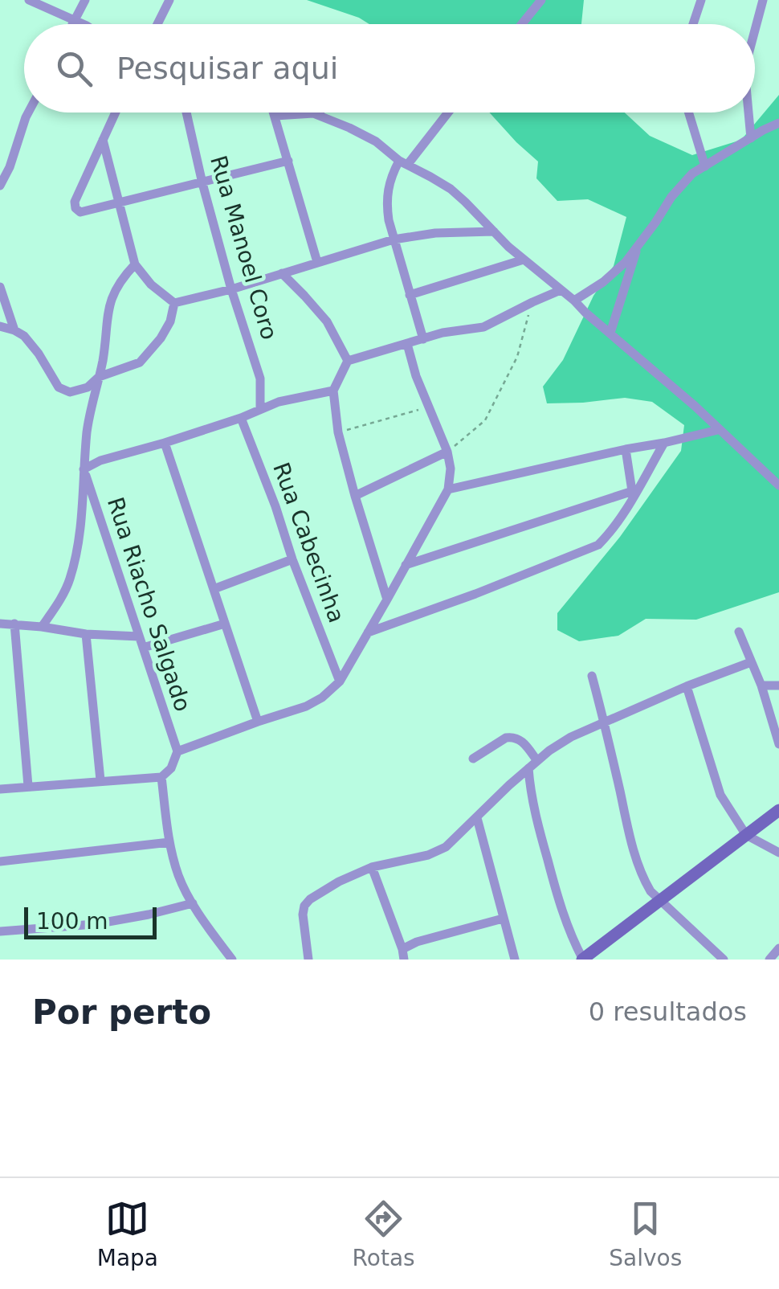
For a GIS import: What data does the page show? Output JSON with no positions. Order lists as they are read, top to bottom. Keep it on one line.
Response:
{"streets":{"street":["Rua Manoel Coro","Rua Cabecinha","Rua Riacho Salgado"]},"scale_bar":"100 m","page":{"search":"Pesquisar aqui","scale":"100 m","heading":["Por perto","0 resultados"],"nav":["Mapa","Rotas","Salvos"]}}
